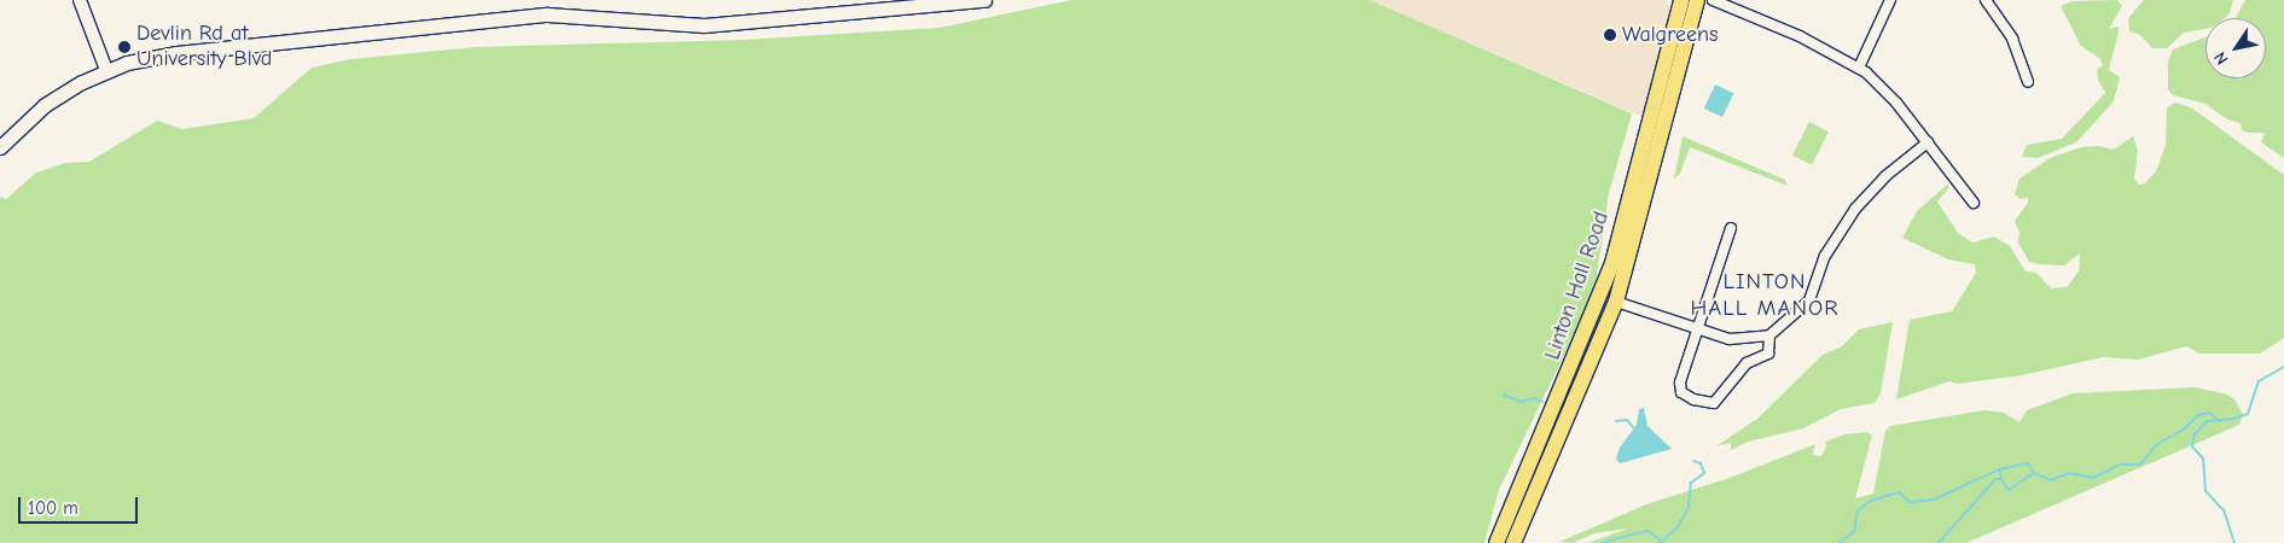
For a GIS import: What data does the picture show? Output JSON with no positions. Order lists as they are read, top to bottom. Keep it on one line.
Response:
{"streets":{"main road":["Linton Hall Road"]},"districts":["LINTON HALL MANOR"],"places":["Walgreens","Devlin Rd at University Blvd"],"scale_bar":"100 m","north":"bottom left"}
